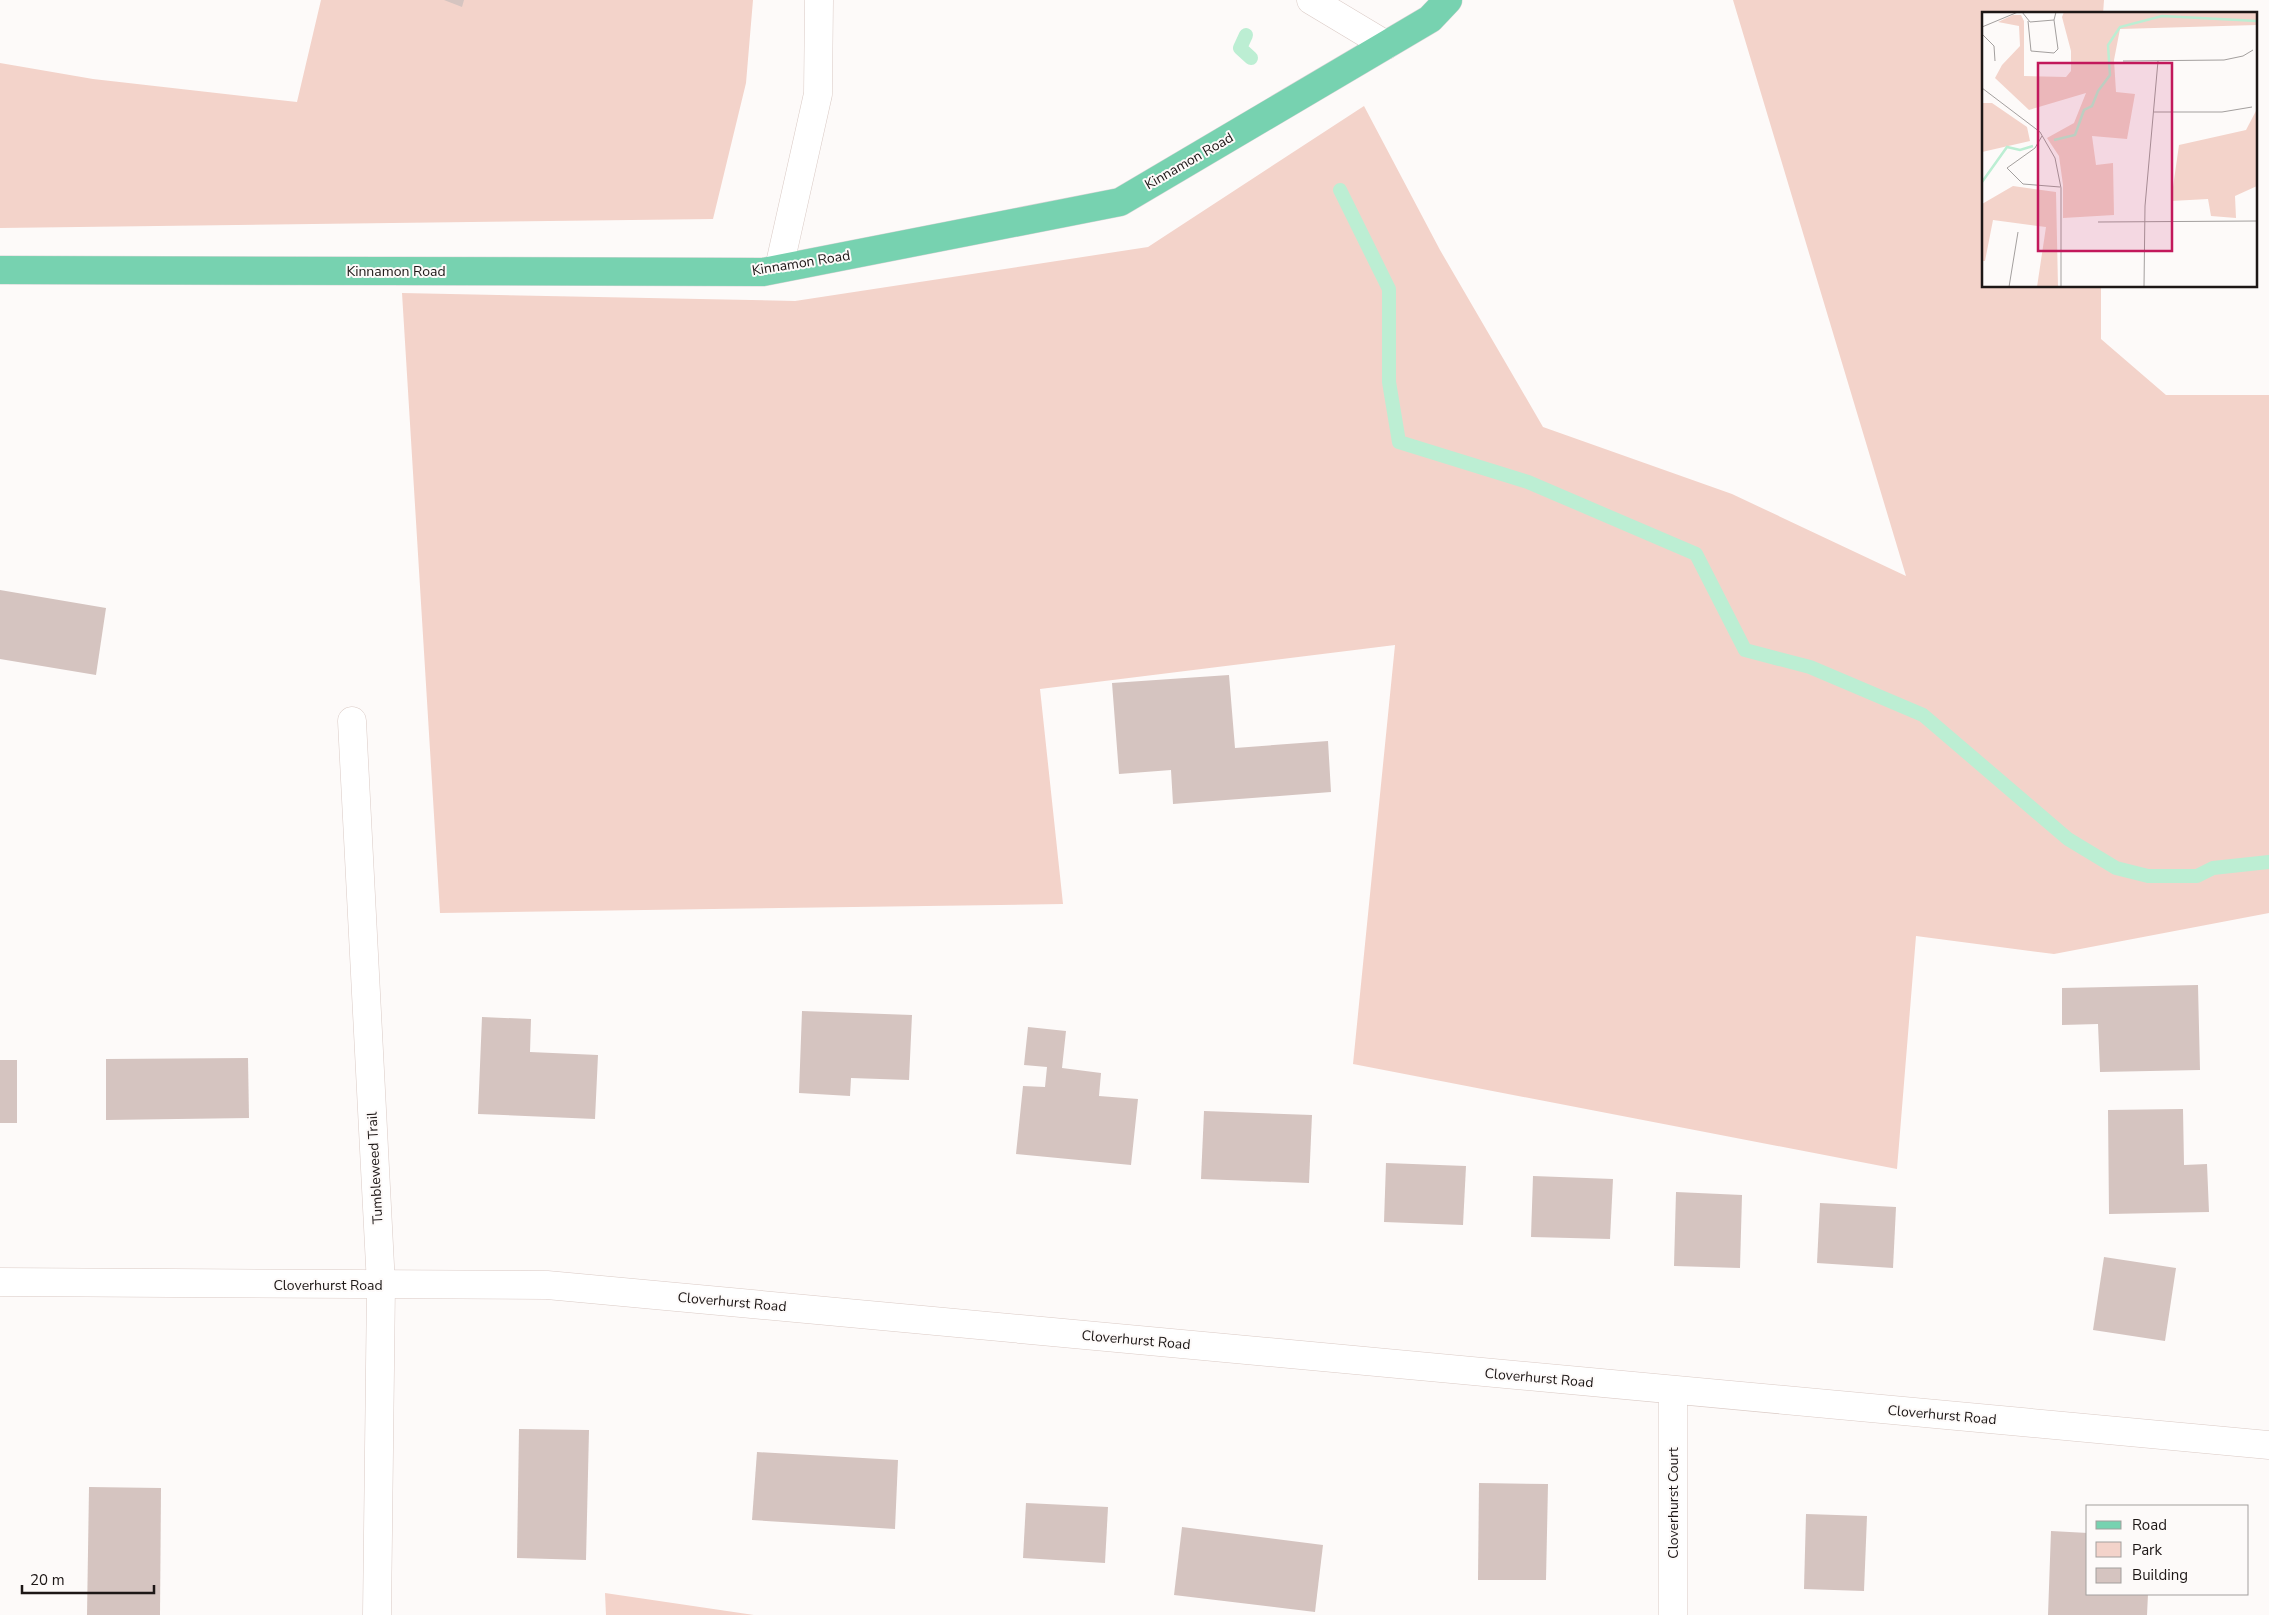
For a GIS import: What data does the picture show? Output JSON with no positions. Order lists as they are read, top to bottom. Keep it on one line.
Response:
{"streets":{"main road":["Kinnamon Road"],"street":["Tumbleweed Trail","Cloverhurst Road","Cloverhurst Court"]},"crossings":[["Tumbleweed Trail","Cloverhurst Road"],["Cloverhurst Road","Cloverhurst Court"]],"legend":["Road","Park","Building"],"scale_bar":"20 m"}
